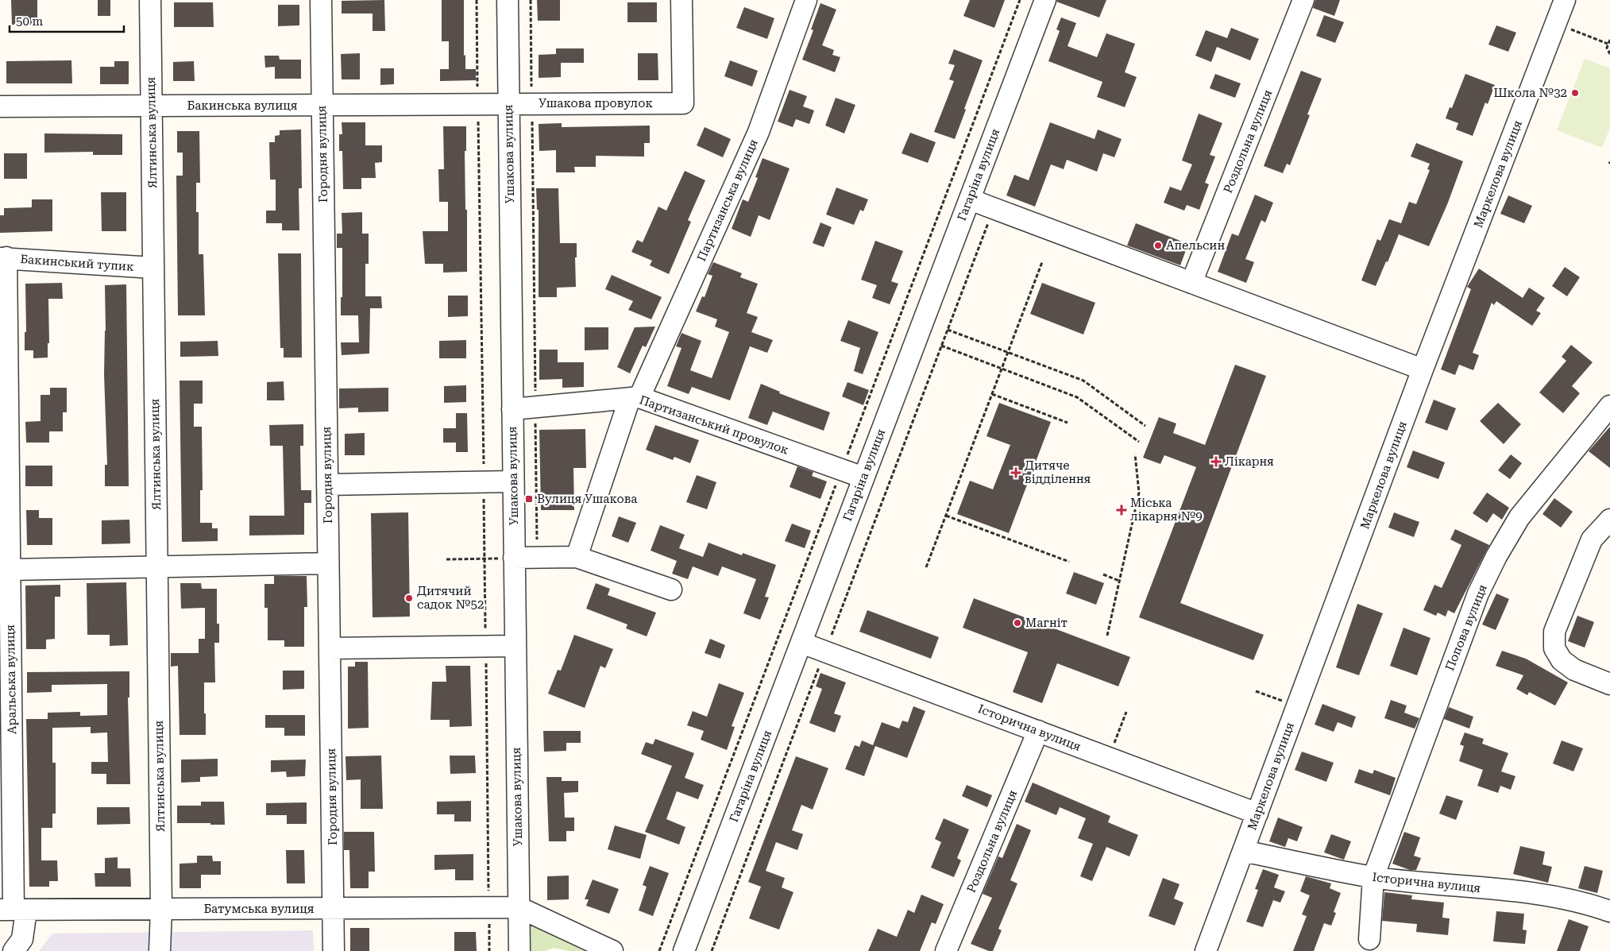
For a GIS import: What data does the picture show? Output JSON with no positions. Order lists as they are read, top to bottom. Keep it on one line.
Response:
{"streets":{"street":["Ушакова провулок","Бакинська вулиця","Ялтинська вулиця","Роздольна вулиця","Городня вулиця","Ушакова вулиця","Маркелова вулиця","Гагаріна вулиця","Партизанська вулиця","Бакинський тупик","Партизанський провулок","Попова вулиця","Аральська вулиця","Історична вулиця","Батумська вулиця"]},"crossings":[["Ушакова провулок","Бакинська вулиця"],["Ушакова провулок","Ушакова вулиця"],["Бакинська вулиця","Ялтинська вулиця"],["Бакинська вулиця","Городня вулиця"],["Бакинська вулиця","Ушакова вулиця"],["Ялтинська вулиця","Бакинський тупик"],["Ялтинська вулиця","Батумська вулиця"],["Роздольна вулиця","Історична вулиця"],["Городня вулиця","Батумська вулиця"],["Ушакова вулиця","Партизанський провулок"],["Ушакова вулиця","Батумська вулиця"],["Маркелова вулиця","Історична вулиця"],["Гагаріна вулиця","Партизанський провулок"],["Гагаріна вулиця","Історична вулиця"],["Партизанська вулиця","Партизанський провулок"],["Бакинський тупик","Аральська вулиця"],["Попова вулиця","Історична вулиця"],["Аральська вулиця","Батумська вулиця"]],"places":{"other":["Школа №32","Апельсин","Дитячий садок №52","Магніт"],"health":["Лікарня","Дитяче відділення","Міська лікарня №9"],"transit":["Вулиця Ушакова"]},"scale_bar":"50 m"}
